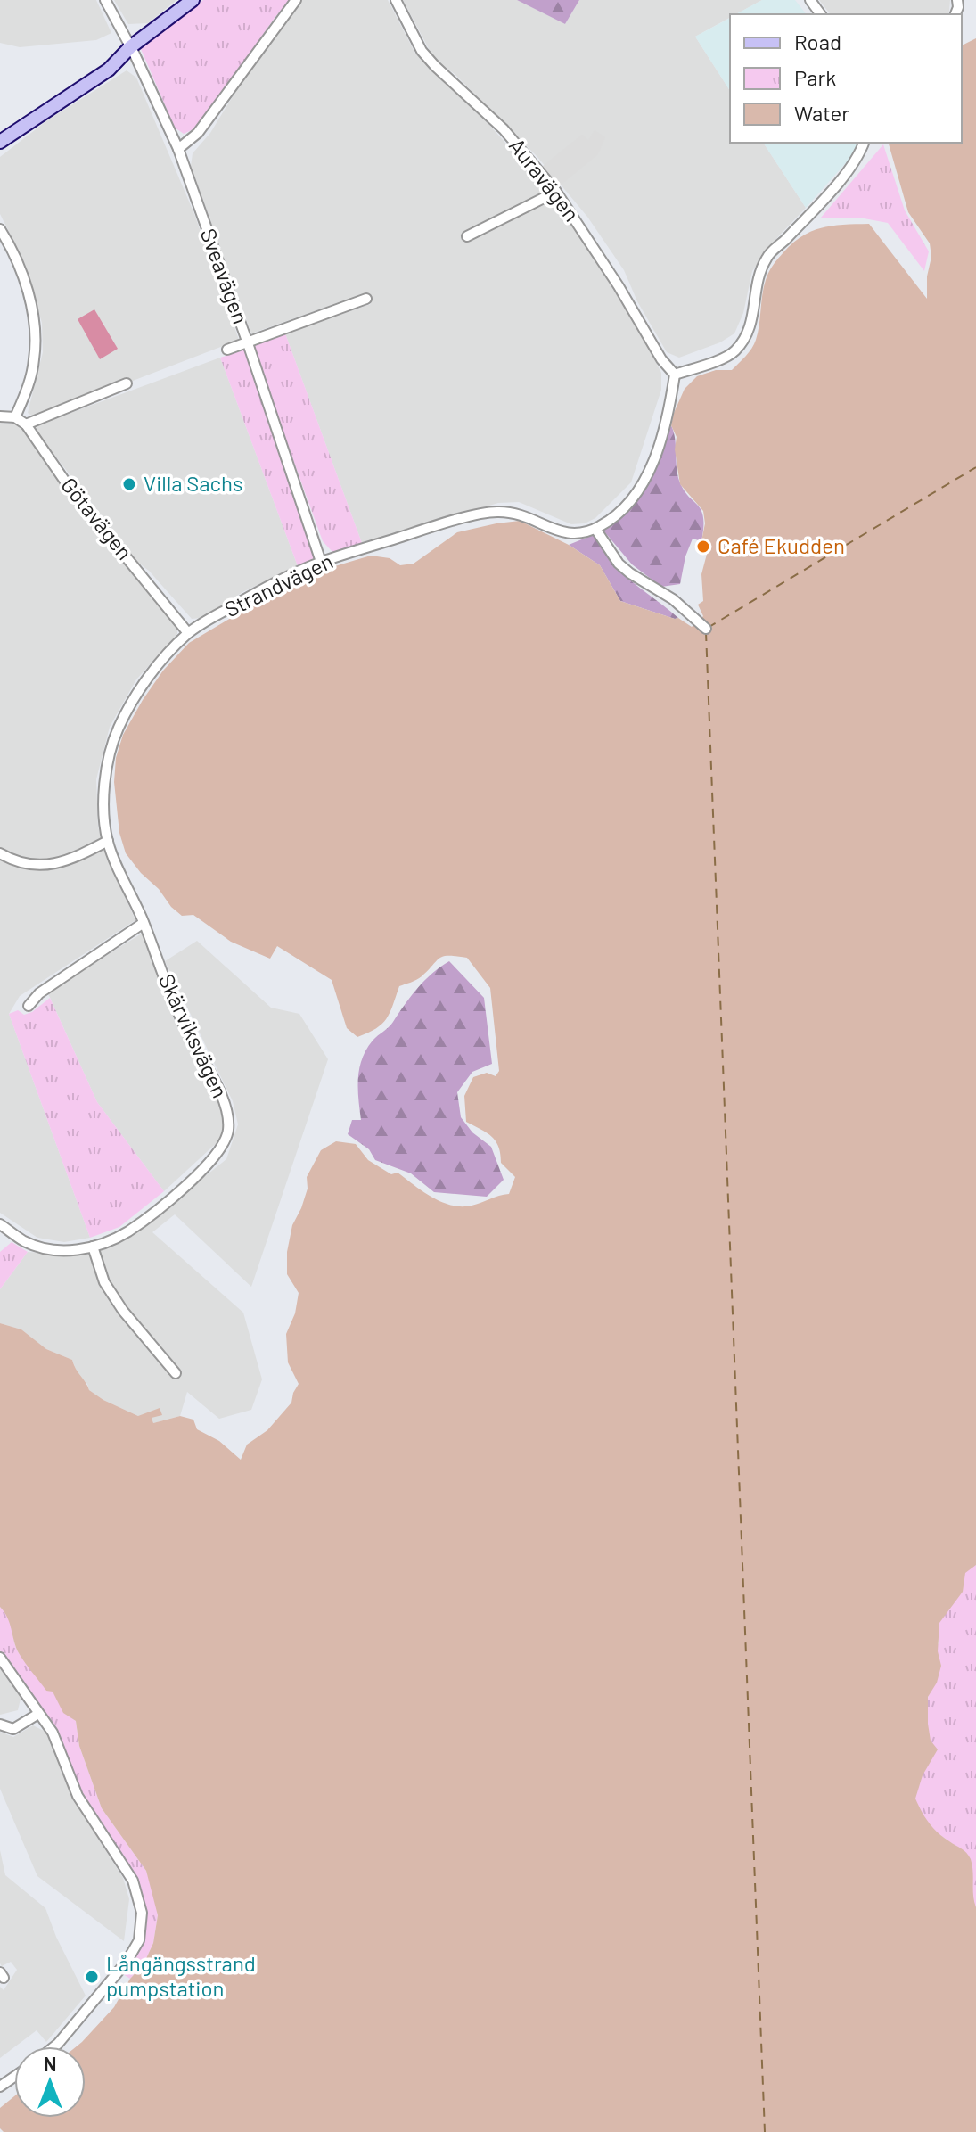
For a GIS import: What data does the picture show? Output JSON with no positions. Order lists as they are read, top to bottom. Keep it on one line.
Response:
{"streets":{"street":["Auravägen","Sveavägen","Götavägen","Strandvägen","Skärviksvägen"]},"crossings":[["Sveavägen","Strandvägen"],["Götavägen","Strandvägen"],["Strandvägen","Skärviksvägen"]],"places":["Villa Sachs","Café Ekudden","Långängsstrand pumpstation"],"legend":["Road","Park","Water"],"north":"top"}
